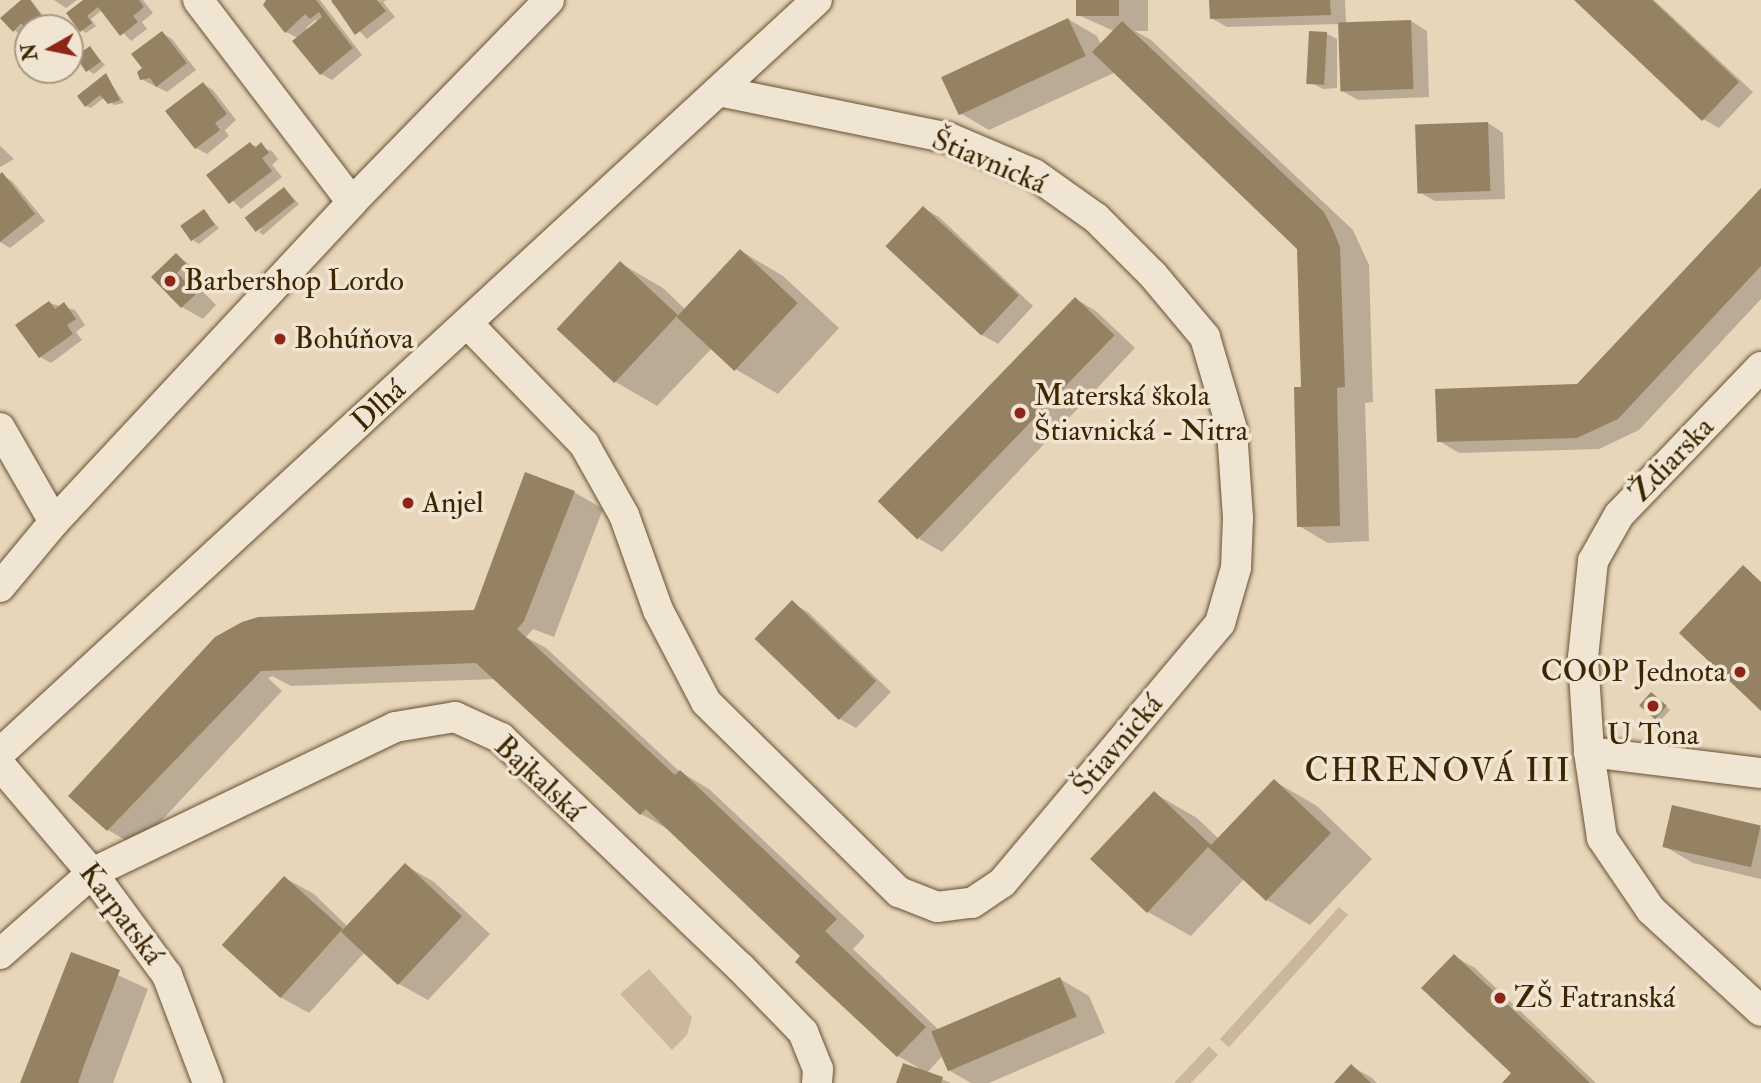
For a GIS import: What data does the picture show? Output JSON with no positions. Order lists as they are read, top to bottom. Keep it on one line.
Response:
{"streets":{"street":["Štiavnická","Dlhá","Ždiarska","Bajkalská","Karpatská"]},"crossings":[["Štiavnická","Dlhá"],["Bajkalská","Karpatská"]],"districts":["CHRENOVÁ III"],"places":["Barbershop Lordo","Bohúňova","Materská škola Štiavnická - Nitra","Anjel","COOP Jednota","U Tona","ZŠ Fatranská"],"north":"left"}
